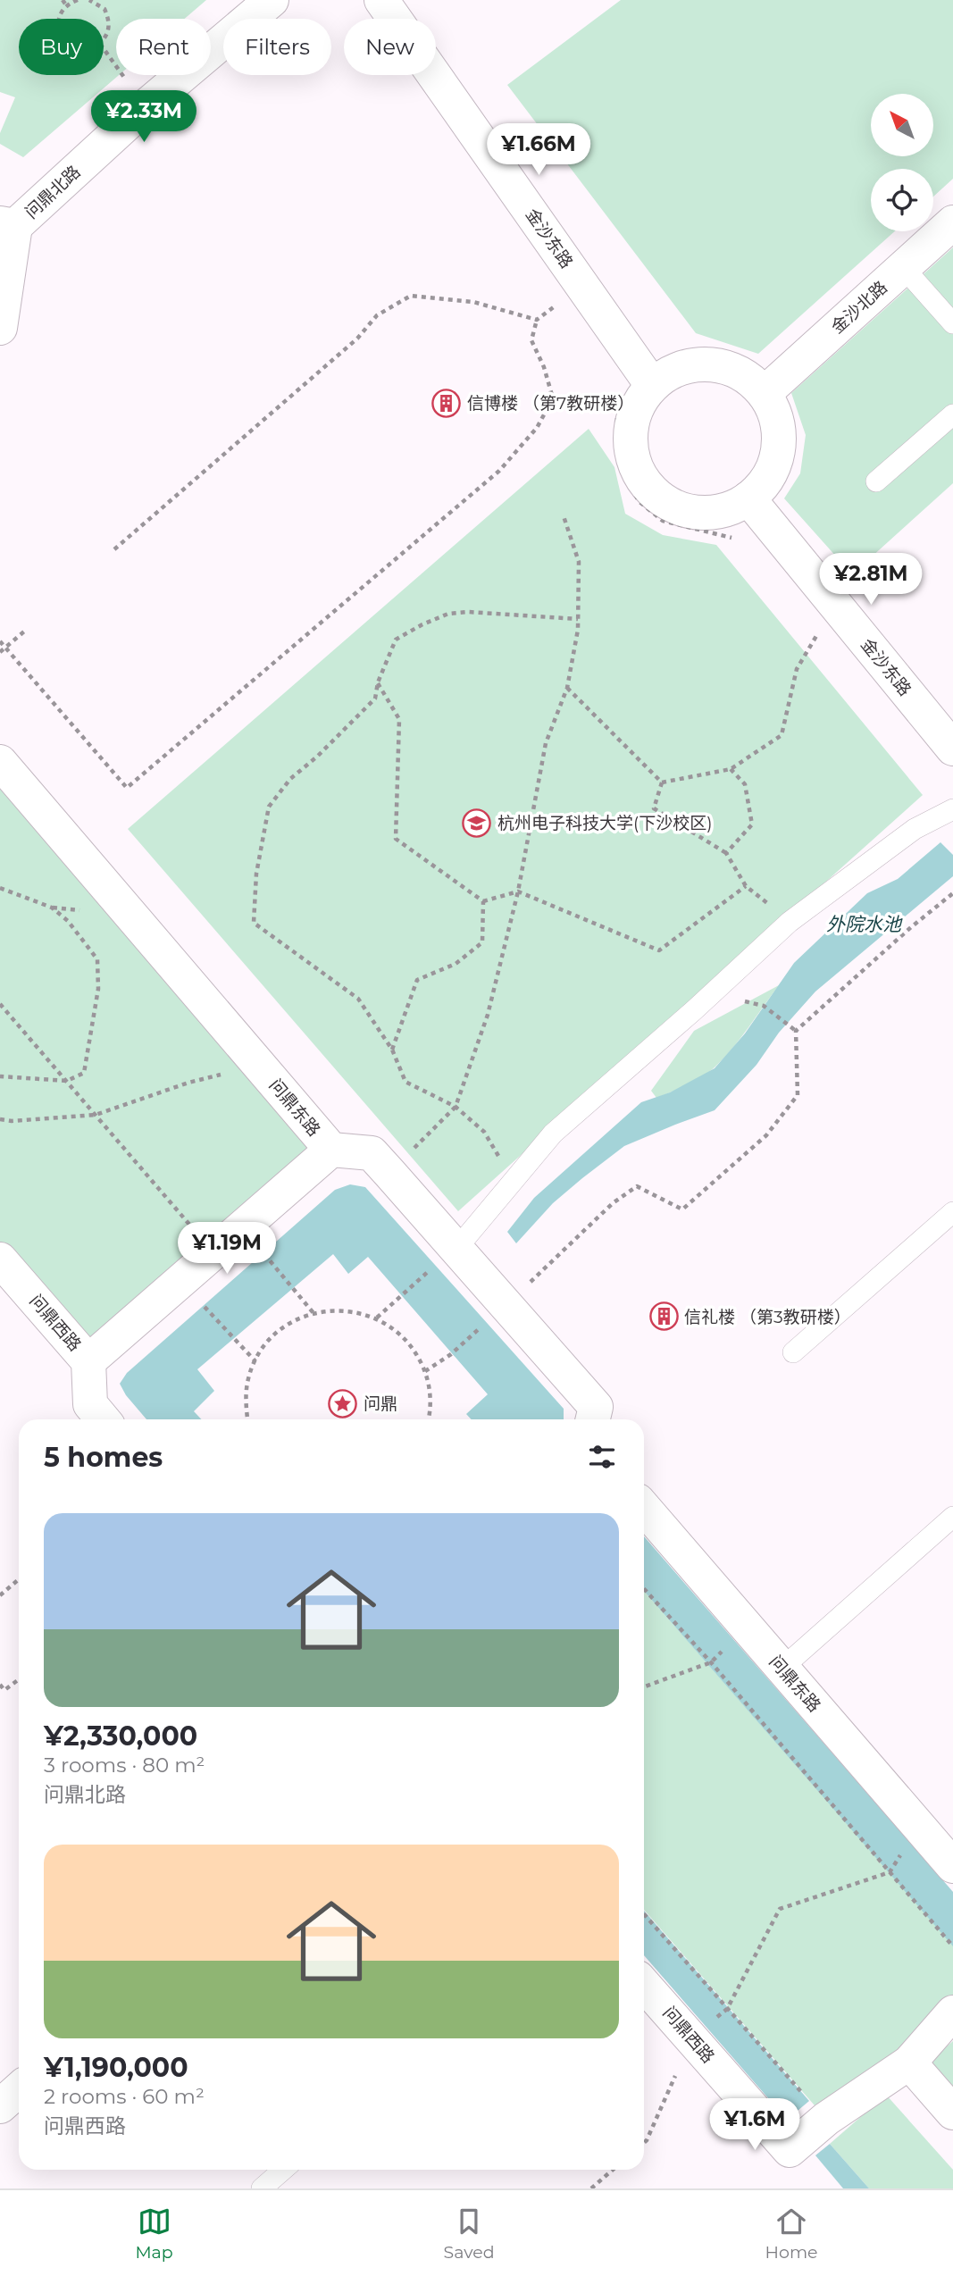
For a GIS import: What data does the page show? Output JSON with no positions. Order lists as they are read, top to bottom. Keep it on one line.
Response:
{"streets":{"street":["问鼎北路","金沙东路","金沙北路","问鼎东路","问鼎西路"]},"crossings":[["金沙东路","金沙北路"]],"water":["外院水池"],"places":{"building":["信博楼 （第7教研楼）","信礼楼 （第3教研楼）"],"school or university":["杭州电子科技大学(下沙校区)"],"place":["问鼎"]},"north":"top left","page":{"chip":["Buy","Rent","Filters","New"],"price":["¥2.33M","¥1.66M","¥2.81M","¥1.19M","¥1.6M"],"heading":"5 homes","list":[{"name":"¥2,330,000","note":"3 rooms · 80 m² · 问鼎北路"},{"name":"¥1,190,000","note":"2 rooms · 60 m² · 问鼎西路"}],"tabs":["Map","Saved","Home"]}}
